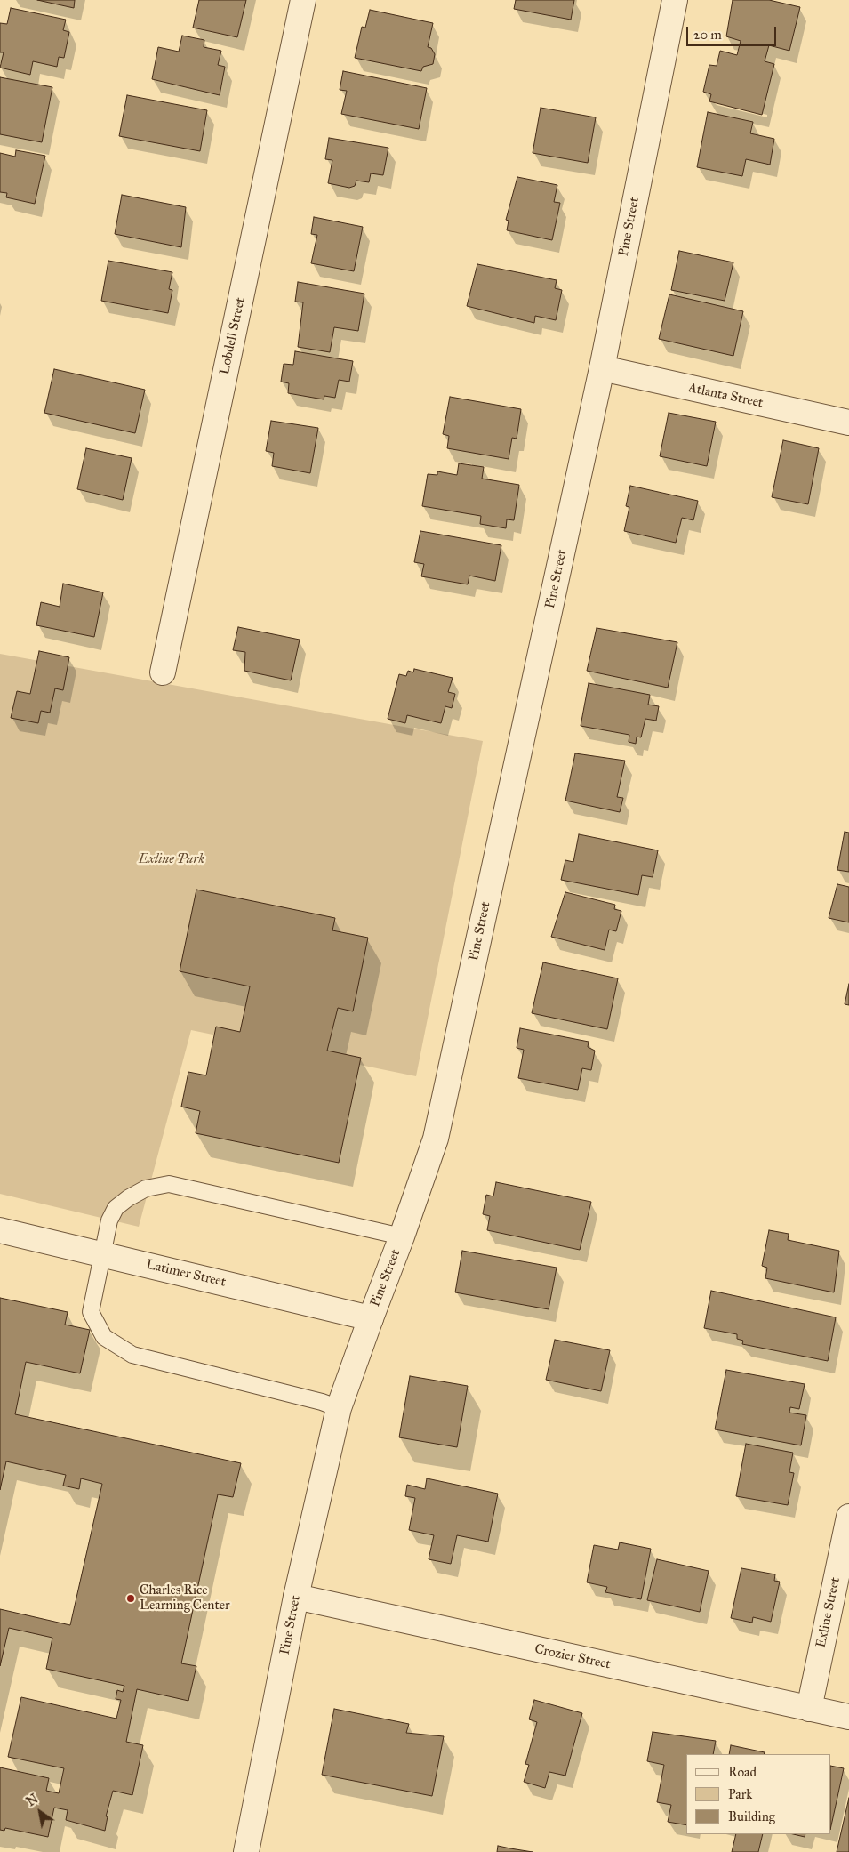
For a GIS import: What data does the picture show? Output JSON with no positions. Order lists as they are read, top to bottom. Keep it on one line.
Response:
{"streets":{"street":["Pine Street","Lobdell Street","Atlanta Street","Latimer Street","Exline Street","Crozier Street"]},"crossings":[["Pine Street","Atlanta Street"],["Pine Street","Latimer Street"],["Pine Street","Crozier Street"],["Exline Street","Crozier Street"]],"parks":["Exline Park"],"places":["Charles Rice Learning Center"],"legend":["Road","Park","Building"],"scale_bar":"20 m","north":"top left"}
